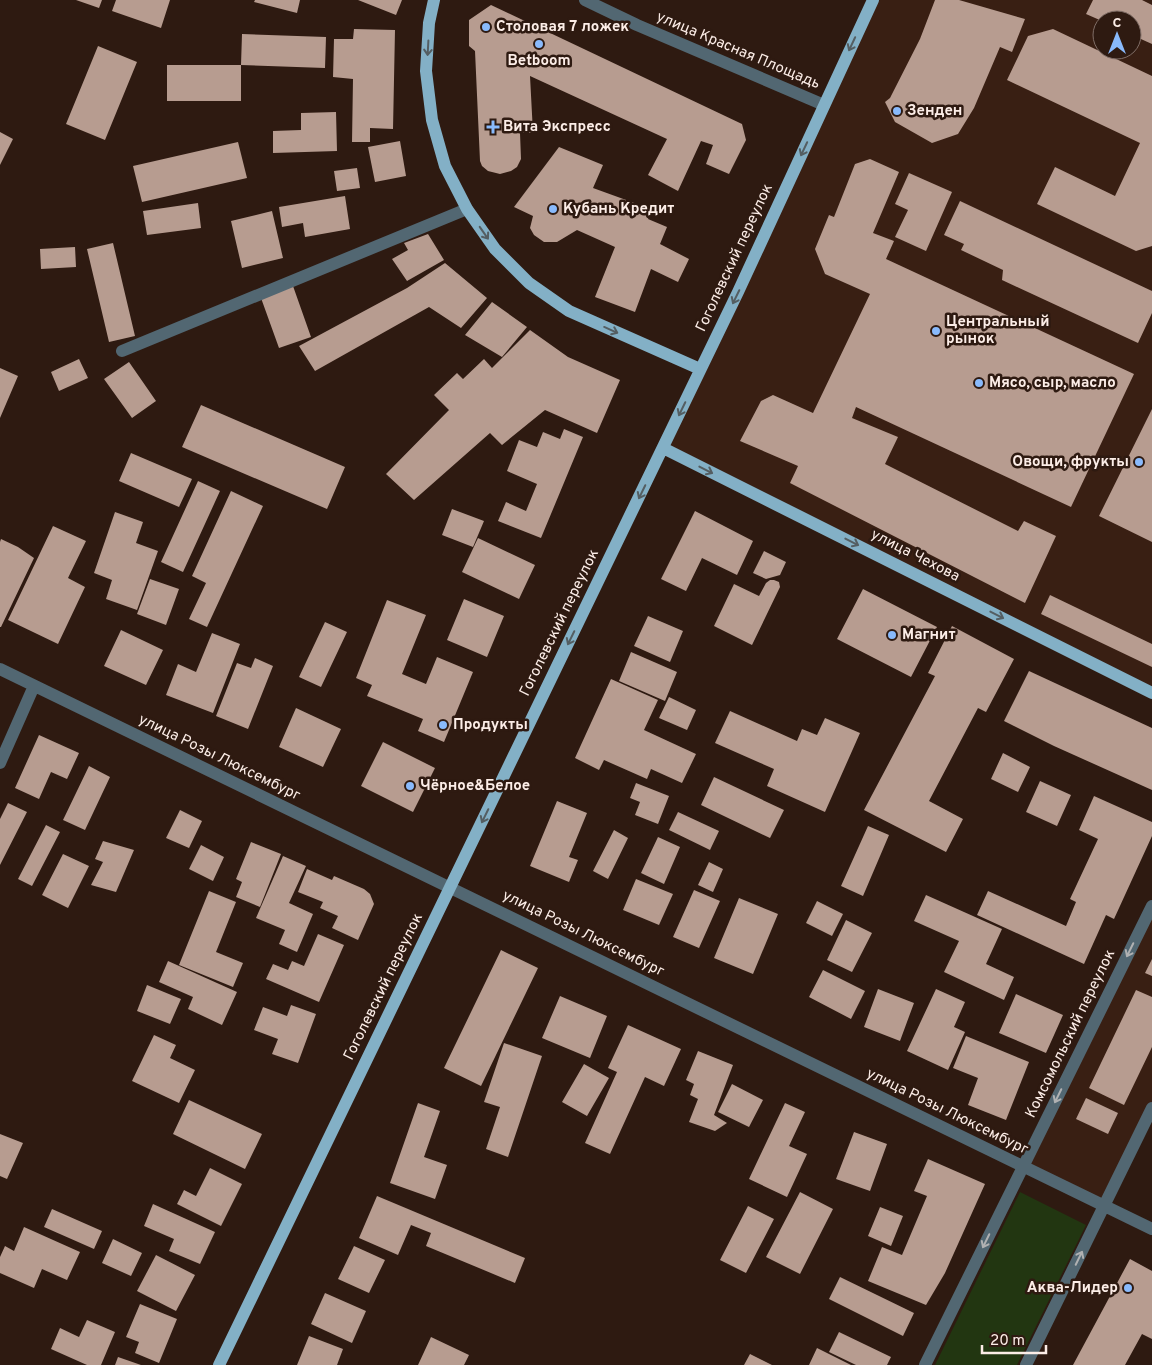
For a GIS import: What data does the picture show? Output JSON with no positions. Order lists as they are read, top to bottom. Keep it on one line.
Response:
{"streets":{"main road":["Гоголевский переулок","улица Чехова"],"street":["улица Красная Площадь","улица Розы Люксембург","Комсомольский переулок"]},"crossings":[["улица Красная Площадь","Гоголевский переулок"],["Гоголевский переулок","улица Чехова"],["Гоголевский переулок","улица Розы Люксембург"],["улица Розы Люксембург","Комсомольский переулок"]],"one_way":["Гоголевский переулок","улица Чехова"],"places":{"other":["Столовая 7 ложек","Betboom","Зенден","Кубань Кредит","Центральный рынок","Мясо, сыр, масло","Овощи, фрукты","Магнит","Продукты","Чёрное&Белое","Аква-Лидер"],"health":["Вита Экспресс"]},"scale_bar":"20 m","north":"top"}
